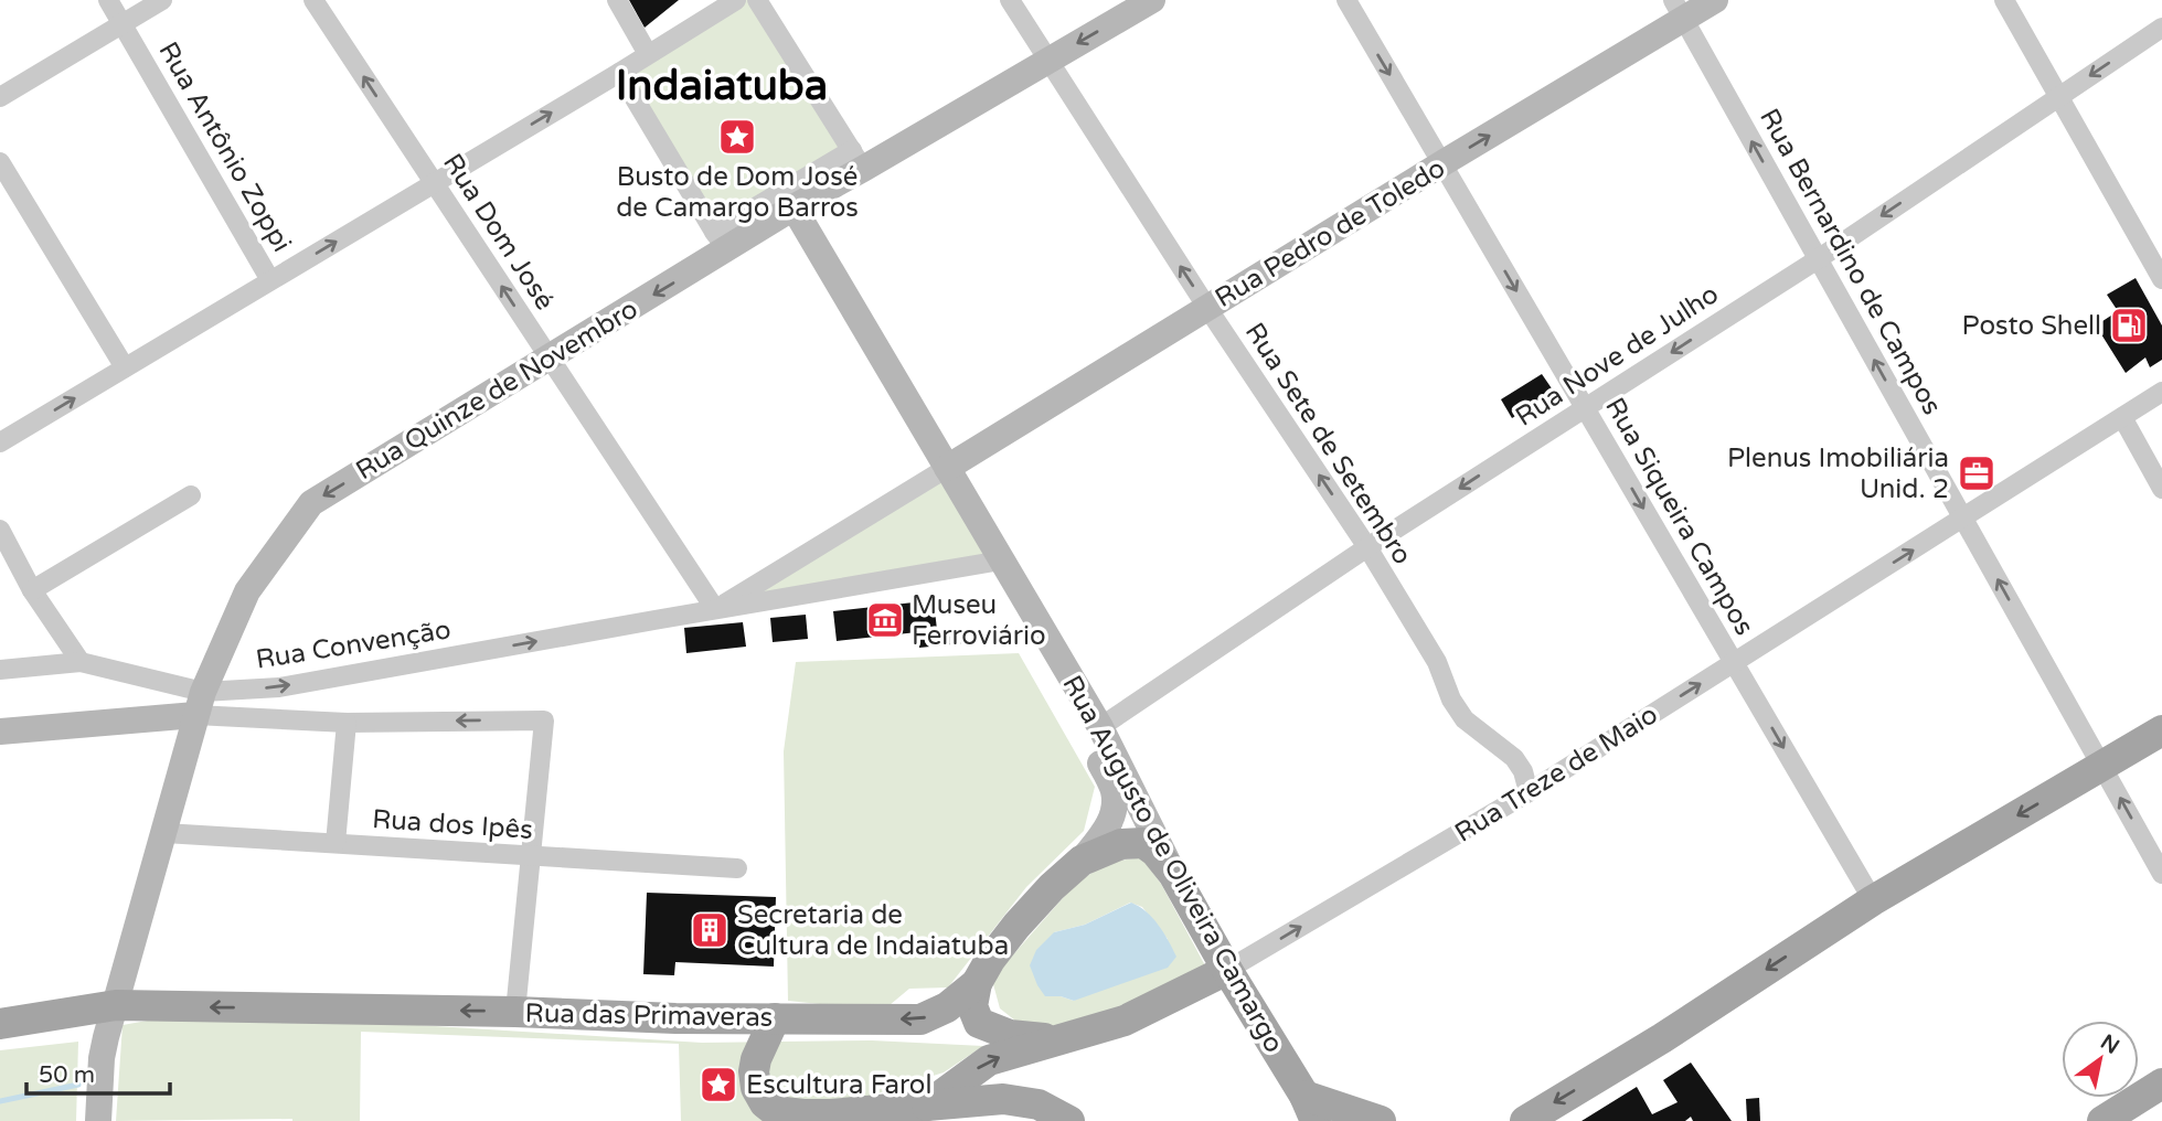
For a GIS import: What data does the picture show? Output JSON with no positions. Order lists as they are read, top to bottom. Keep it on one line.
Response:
{"streets":{"main road":["Rua Treze de Maio","Rua Augusto de Oliveira Camargo","Rua das Primaveras"],"street":["Rua Antônio Zoppi","Rua Dom José","Rua Pedro de Toledo","Rua Bernardino de Campos","Rua Nove de Julho","Rua Quinze de Novembro","Rua Sete de Setembro","Rua Siqueira Campos","Rua Convenção","Rua dos Ipês"]},"crossings":[["Rua Dom José","Rua Quinze de Novembro"],["Rua Dom José","Rua Convenção"],["Rua Pedro de Toledo","Rua Bernardino de Campos"],["Rua Pedro de Toledo","Rua Sete de Setembro"],["Rua Pedro de Toledo","Rua Siqueira Campos"],["Rua Pedro de Toledo","Rua Augusto de Oliveira Camargo"],["Rua Bernardino de Campos","Rua Nove de Julho"],["Rua Bernardino de Campos","Rua Treze de Maio"],["Rua Nove de Julho","Rua Sete de Setembro"],["Rua Nove de Julho","Rua Siqueira Campos"],["Rua Nove de Julho","Rua Augusto de Oliveira Camargo"],["Rua Nove de Julho","Rua das Primaveras"],["Rua Quinze de Novembro","Rua Sete de Setembro"],["Rua Quinze de Novembro","Rua Convenção"],["Rua Quinze de Novembro","Rua dos Ipês"],["Rua Quinze de Novembro","Rua Augusto de Oliveira Camargo"],["Rua Quinze de Novembro","Rua das Primaveras"],["Rua Sete de Setembro","Rua Treze de Maio"],["Rua Siqueira Campos","Rua Treze de Maio"],["Rua Convenção","Rua Augusto de Oliveira Camargo"],["Rua Treze de Maio","Rua Augusto de Oliveira Camargo"],["Rua Augusto de Oliveira Camargo","Rua das Primaveras"]],"one_way":["Rua Dom José","Rua Bernardino de Campos","Rua Nove de Julho","Rua Sete de Setembro","Rua Siqueira Campos","Rua Convenção","Rua Treze de Maio","Rua das Primaveras"],"districts":["Indaiatuba"],"places":{"place":["Busto de Dom José de Camargo Barros","Escultura Farol"],"fuel station":["Posto Shell"],"office":["Plenus Imobiliária Unid. 2"],"museum":["Museu Ferroviário"],"building":["Secretaria de Cultura de Indaiatuba"]},"scale_bar":"50 m","north":"top right"}
